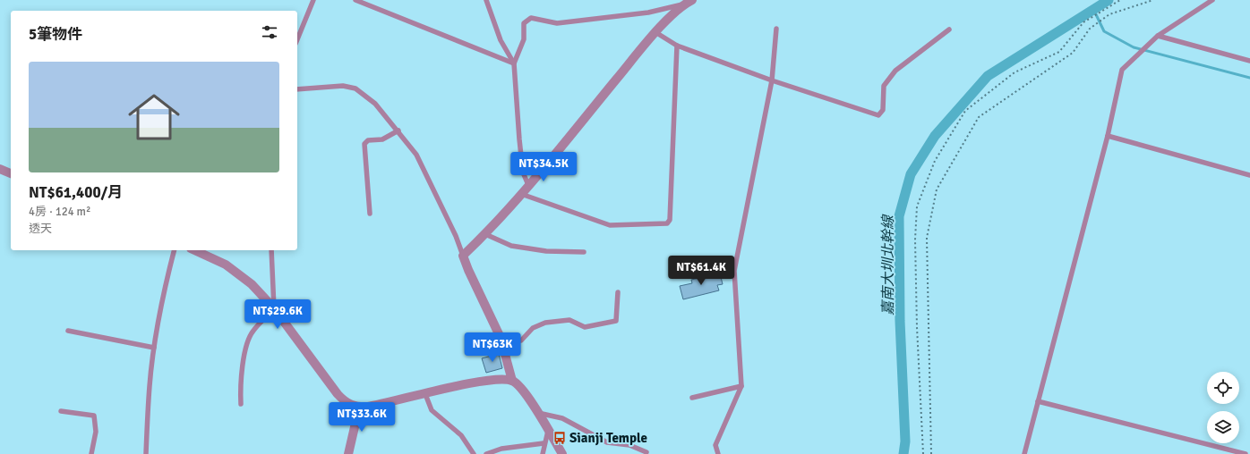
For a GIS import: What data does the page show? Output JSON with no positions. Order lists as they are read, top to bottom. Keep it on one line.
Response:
{"water":["嘉南大圳北幹線"],"places":{"bus stop":["Sianji Temple"]},"page":{"heading":"5筆物件","list":[{"name":"NT$61,400/月","note":"4房 · 124 m² · 透天"}],"price":["NT$34.5K","NT$61.4K","NT$29.6K","NT$63K","NT$33.6K"]}}
